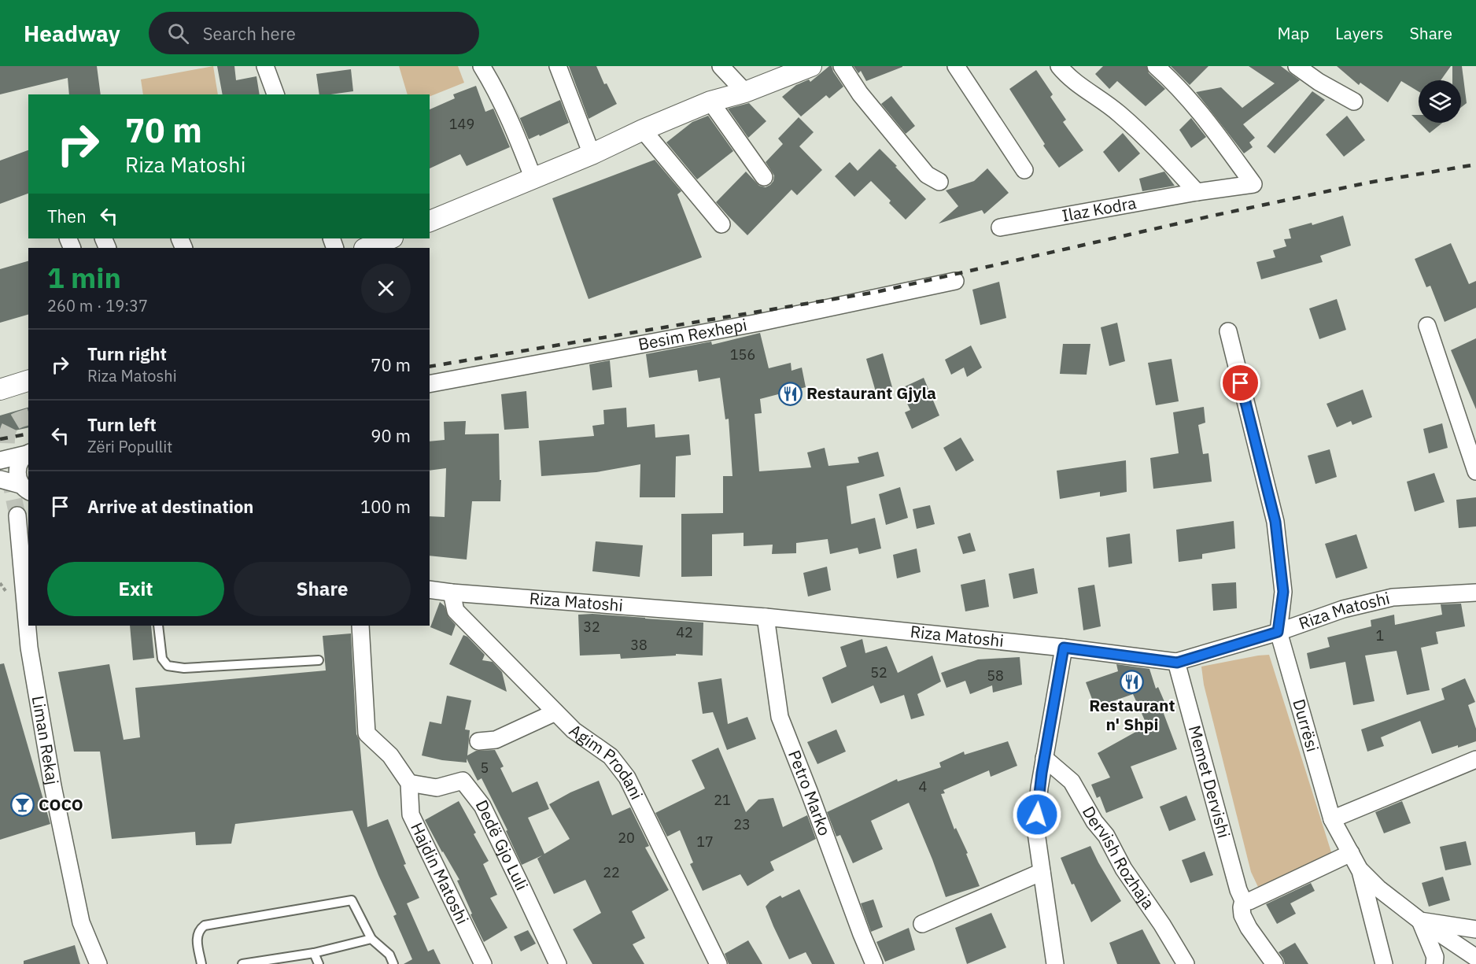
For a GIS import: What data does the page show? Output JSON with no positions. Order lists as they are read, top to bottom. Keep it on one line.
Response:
{"streets":{"street":["Ilaz Kodra","Besim Rexhepi","Riza Matoshi","Durrësi","Liman Rekaj","Agim Prodani","Memet Dervishi","Petro Marko","Dedë Gjo Luli","Dervish Rozhaja","Hajdin Matoshi"]},"crossings":[["Riza Matoshi","Durrësi"],["Riza Matoshi","Agim Prodani"],["Riza Matoshi","Memet Dervishi"],["Riza Matoshi","Petro Marko"],["Dedë Gjo Luli","Hajdin Matoshi"]],"places":{"restaurant":["Restaurant Gjyla","Restaurant n' Shpi"],"bar":["COCO"]},"house_numbers":["149","156","32","42","1","38","52","58","5","4","21","23","20","17","22"],"page":{"header":"Headway","search":"Search here","nav":["Map","Layers","Share"],"turn":["70 m","Riza Matoshi"],"then":"Then","heading":["1 min","260 m · 19:37"],"list":[{"name":"Turn right","note":"Riza Matoshi","value":"70 m"},{"name":"Turn left","note":"Zëri Popullit","value":"90 m"},{"name":"Arrive at destination","value":"100 m"}],"buttons":["Exit","Share"]}}
